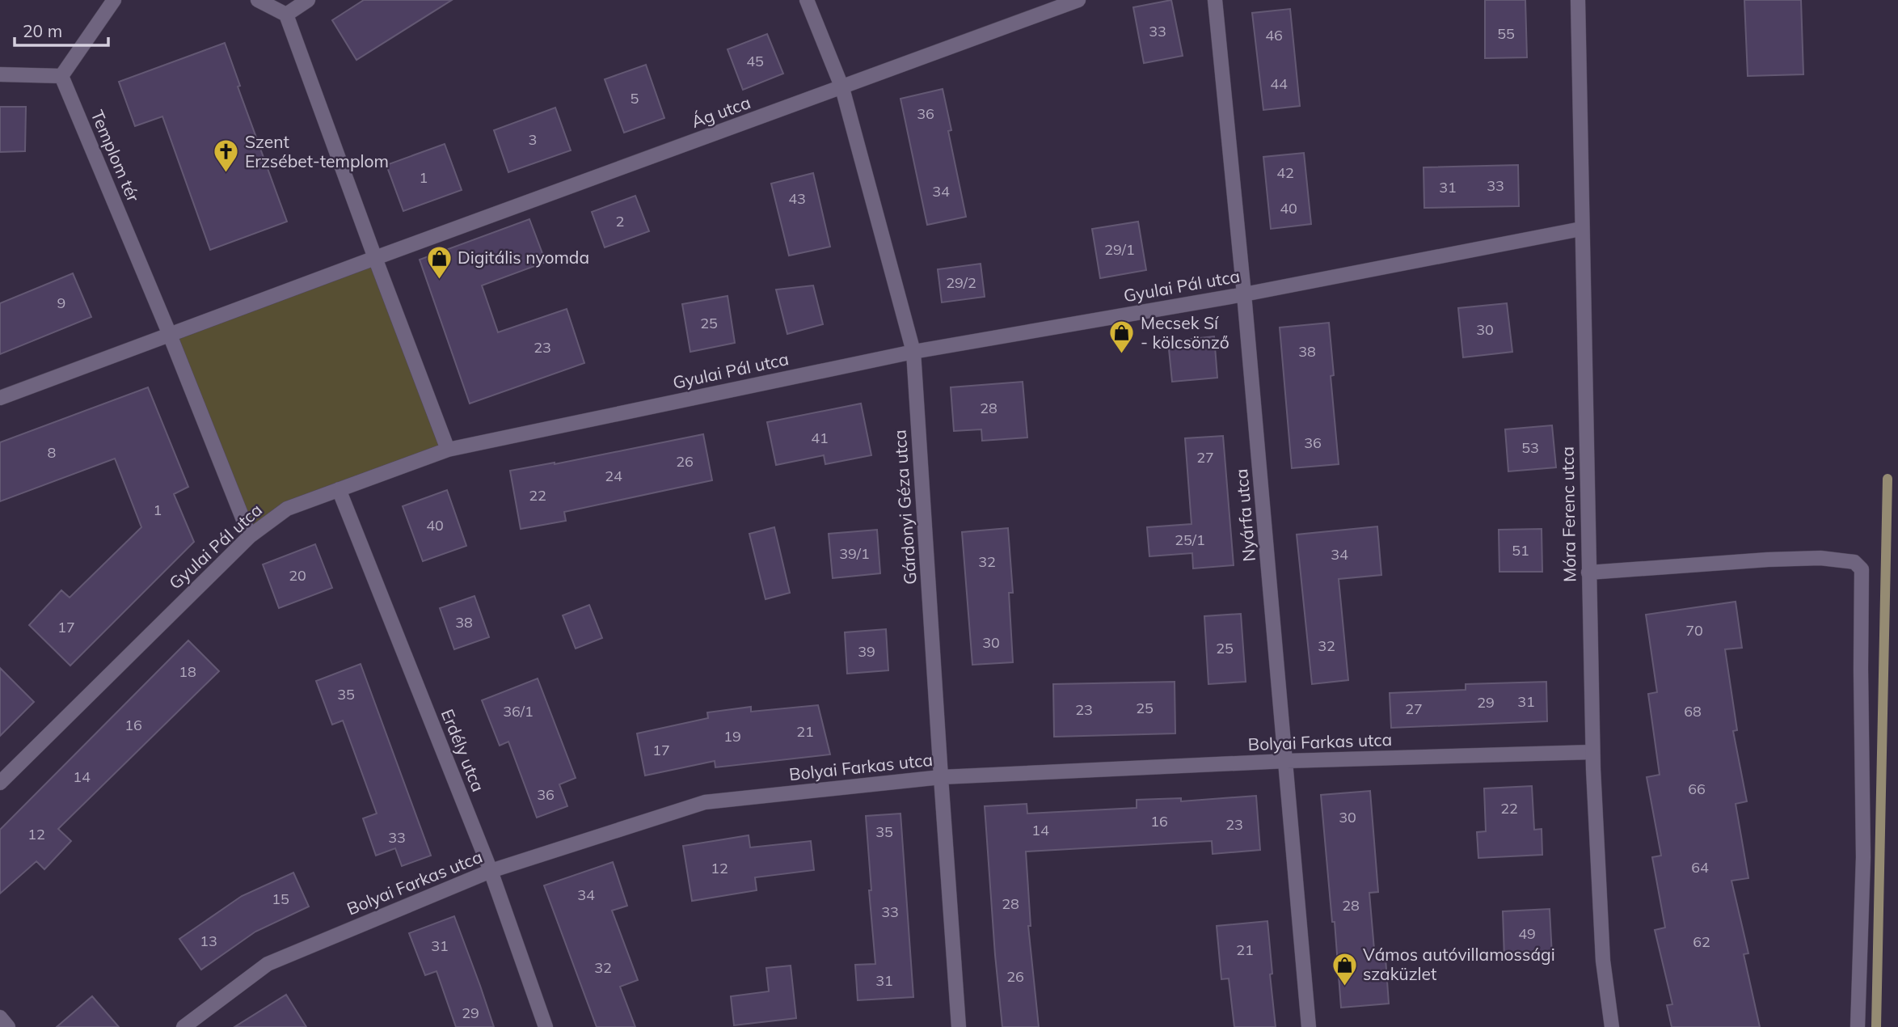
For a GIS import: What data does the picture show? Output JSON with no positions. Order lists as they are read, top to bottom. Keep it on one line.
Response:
{"streets":{"street":["Ág utca","Templom tér","Gyulai Pál utca","Gárdonyi Géza utca","Móra Ferenc utca","Nyárfa utca","Bolyai Farkas utca","Erdély utca"]},"crossings":[["Ág utca","Gárdonyi Géza utca"],["Templom tér","Gyulai Pál utca"],["Gyulai Pál utca","Gárdonyi Géza utca"],["Gyulai Pál utca","Móra Ferenc utca"],["Gyulai Pál utca","Nyárfa utca"],["Gyulai Pál utca","Erdély utca"],["Gárdonyi Géza utca","Bolyai Farkas utca"],["Móra Ferenc utca","Bolyai Farkas utca"],["Nyárfa utca","Bolyai Farkas utca"],["Bolyai Farkas utca","Erdély utca"]],"places":{"church":["Szent Erzsébet-templom"],"shop":["Digitális nyomda","Mecsek Sí - kölcsönző","Vámos autóvillamossági szaküzlet"]},"house_numbers":["33","55","46","45","44","5","36","3","42","1","33","31","34","43","40","2","29/1","29/2","9","25","30","23","38","28","41","36","53","8","27","26","24","22","1","40","25/1","51","39/1","34","32","20","38","17","70","30","32","25","39","18","35","31","29","25","27","23","36/1","68","16","21","19","17","14","66","36","22","30","16","23","14","35","12","33","64","12","34","15","28","28","33","49","13","62","31","21","32","26","31","29"],"scale_bar":"20 m"}
